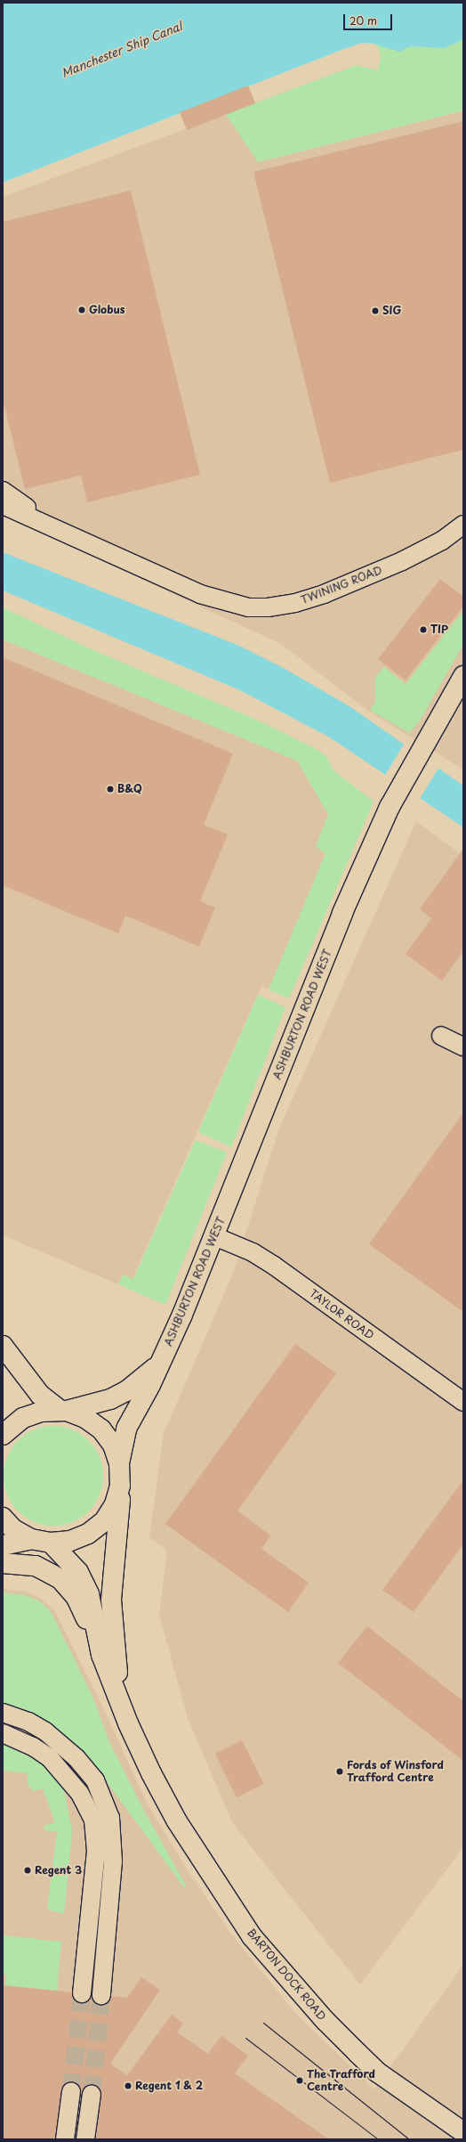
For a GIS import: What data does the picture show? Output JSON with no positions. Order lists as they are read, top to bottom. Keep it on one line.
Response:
{"streets":{"main road":["ASHBURTON ROAD WEST","BARTON DOCK ROAD"],"street":["TWINING ROAD","TAYLOR ROAD"]},"crossings":[["ASHBURTON ROAD WEST","TAYLOR ROAD"]],"water":["Manchester Ship Canal"],"places":["Globus","SIG","TIP","B&Q","Fords of Winsford Trafford Centre","Regent 3","The Trafford Centre","Regent 1 & 2"],"scale_bar":"20 m"}
